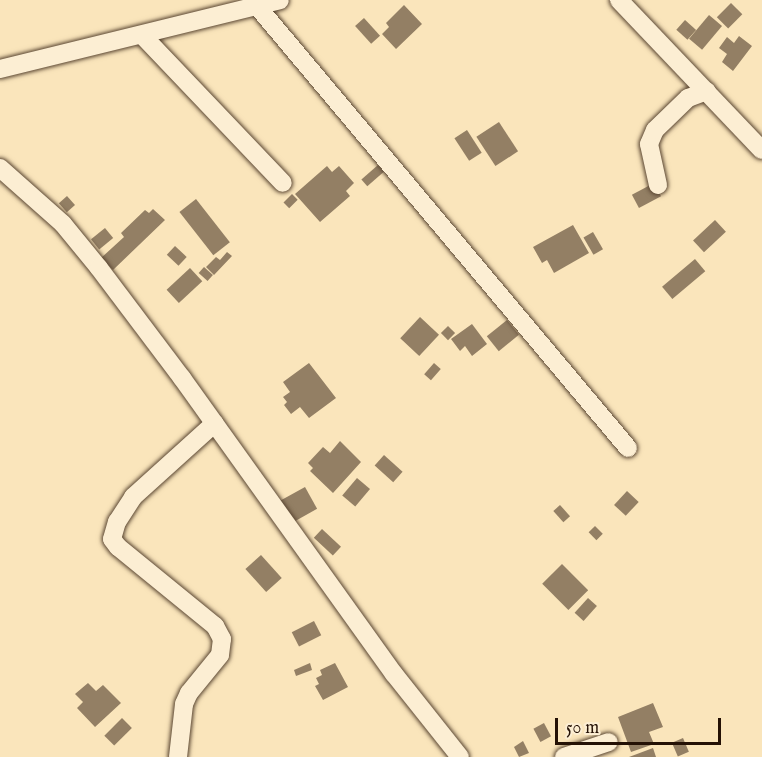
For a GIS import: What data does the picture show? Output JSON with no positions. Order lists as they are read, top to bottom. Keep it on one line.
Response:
{"scale_bar":"50 m"}
